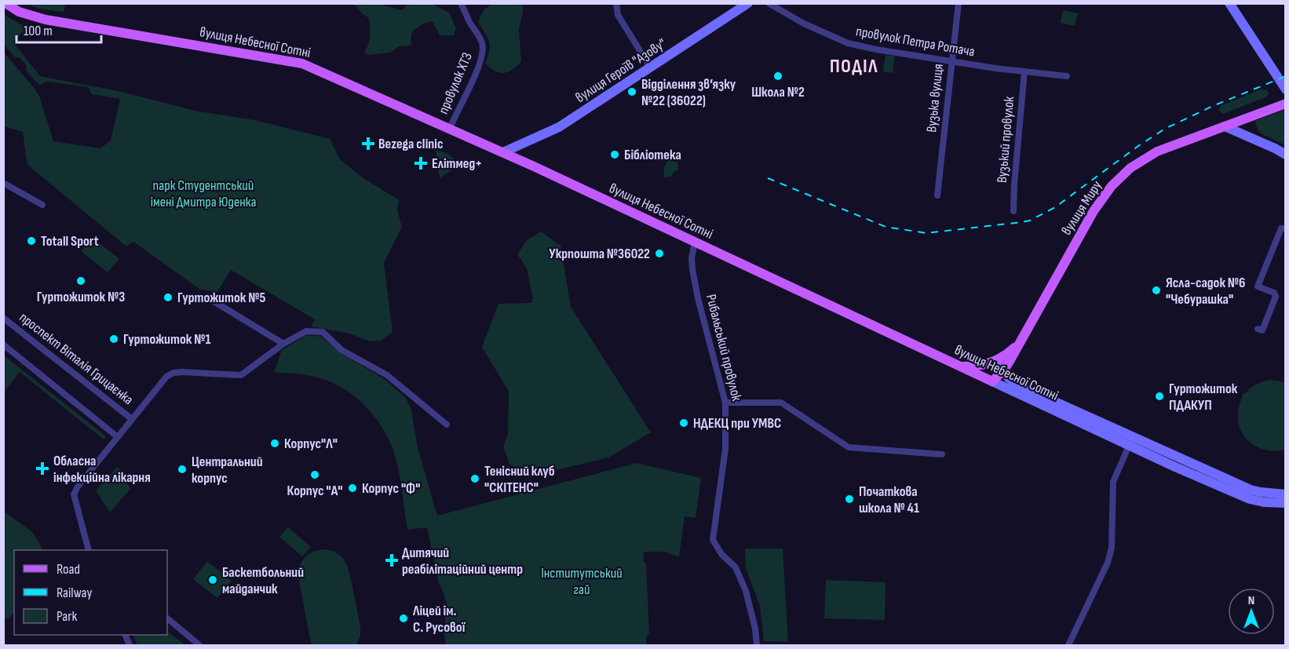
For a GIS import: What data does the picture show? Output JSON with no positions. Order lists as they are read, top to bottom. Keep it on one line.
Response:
{"streets":{"main road":["вулиця Небесної Сотні","вулиця Миру"],"street":["провулок Петра Ротача","вулиця Героїв \"Азову\"","провулок ХТЗ","Вузька вулиця","Вузький провулок","Рибальський провулок","проспект Віталія Грицаєнка"]},"crossings":[["провулок Петра Ротача","Вузька вулиця"],["провулок Петра Ротача","Вузький провулок"],["вулиця Небесної Сотні","вулиця Героїв \"Азову\""],["вулиця Небесної Сотні","провулок ХТЗ"],["вулиця Небесної Сотні","вулиця Миру"],["вулиця Небесної Сотні","Рибальський провулок"]],"districts":["ПОДІЛ"],"parks":["парк Студентський імені Дмитра Юденка","Інститутський гай"],"places":{"other":["Школа №2","Відділення зв’язку №22 (36022)","Бібліотека","Totall Sport","Укрпошта №36022","Гуртожиток №3","Ясла-садок №6 \"Чебурашка\"","Гуртожиток №5","Гуртожиток №1","Гуртожиток ПДАКУП","НДЕКЦ при УМВС","Корпус\"Л\"","Центральний корпус","Корпус \"А\"","Тенісний клуб \"СКІТЕНС\"","Корпус \"Ф\"","Початкова школа № 41","Баскетбольний майданчик","Ліцей ім. С. Русової"],"health":["Bezega clinic","Елітмед+","Обласна інфекційна лікарня","Дитячий реабілітаційний центр"]},"legend":["Road","Railway","Park"],"scale_bar":"100 m","north":"top"}
